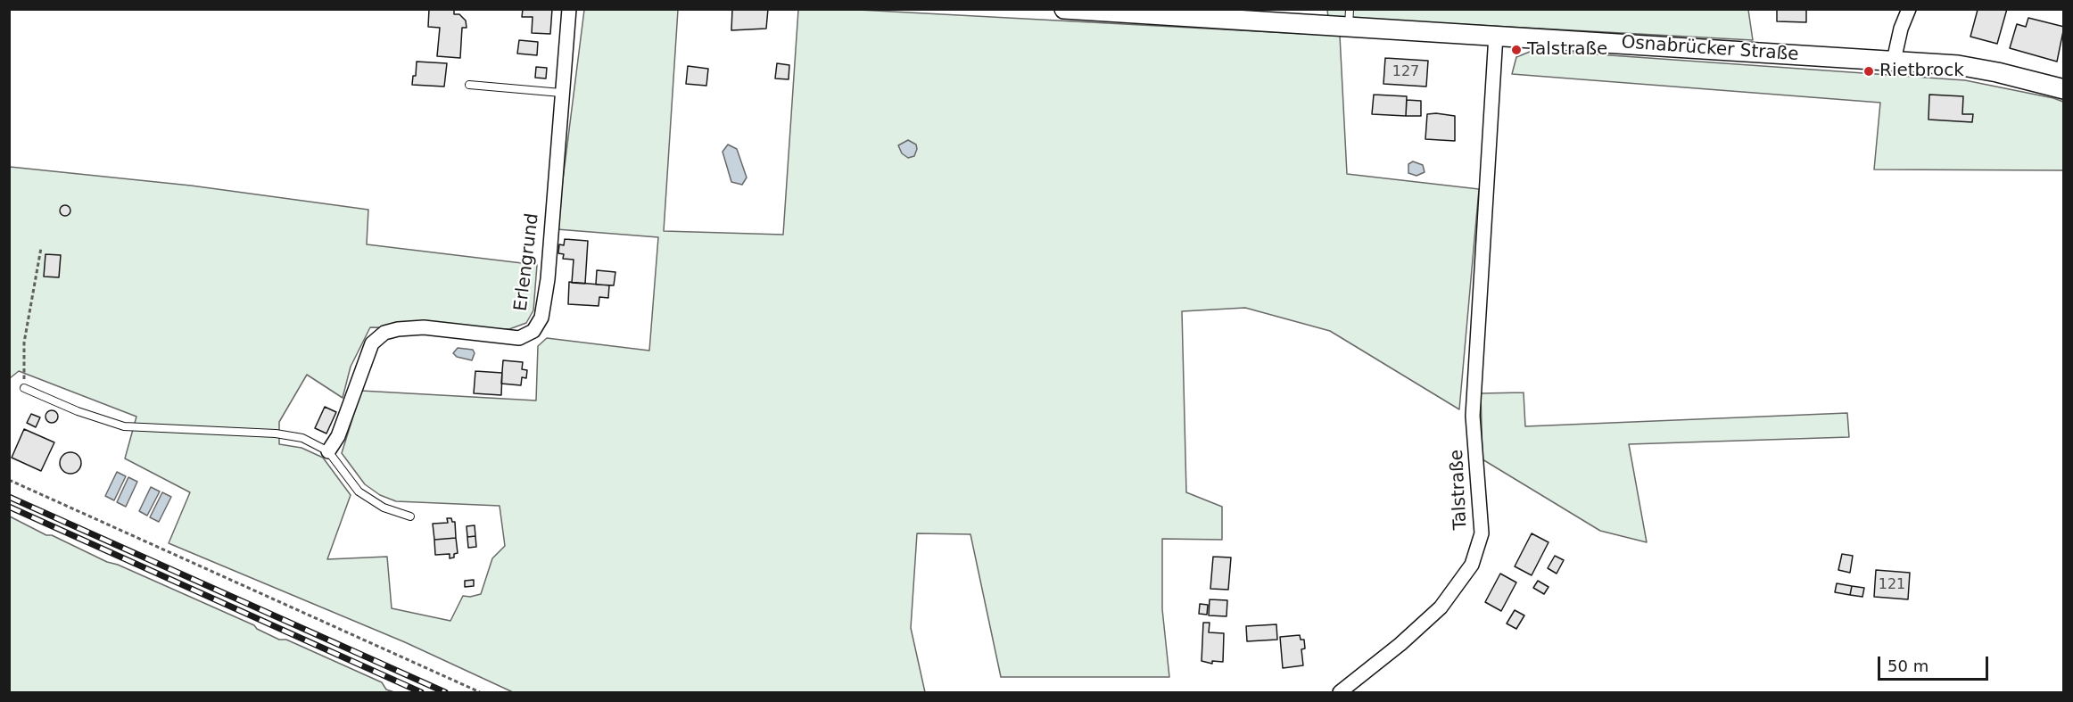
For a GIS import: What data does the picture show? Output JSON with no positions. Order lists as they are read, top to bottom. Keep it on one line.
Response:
{"streets":{"main road":["Osnabrücker Straße"],"street":["Erlengrund","Talstraße"]},"crossings":[["Osnabrücker Straße","Talstraße"]],"places":["Talstraße","Rietbrock"],"house_numbers":["127","121"],"scale_bar":"50 m"}
